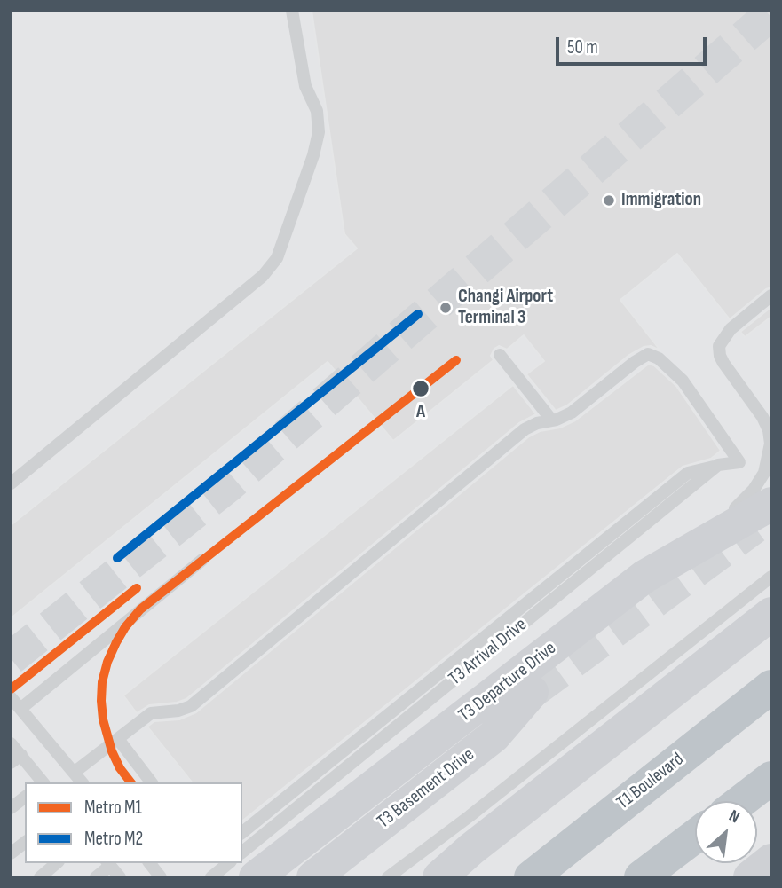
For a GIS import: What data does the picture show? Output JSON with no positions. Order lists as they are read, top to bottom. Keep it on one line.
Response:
{"streets":{"highway":["T1 Boulevard"],"main road":["T3 Departure Drive","T3 Basement Drive"],"lane":["T3 Arrival Drive"]},"places":["Immigration","Changi Airport Terminal 3","A"],"lines":["metro line M2","metro line M1"],"legend":["Metro M1","Metro M2"],"scale_bar":"50 m","north":"top right"}
